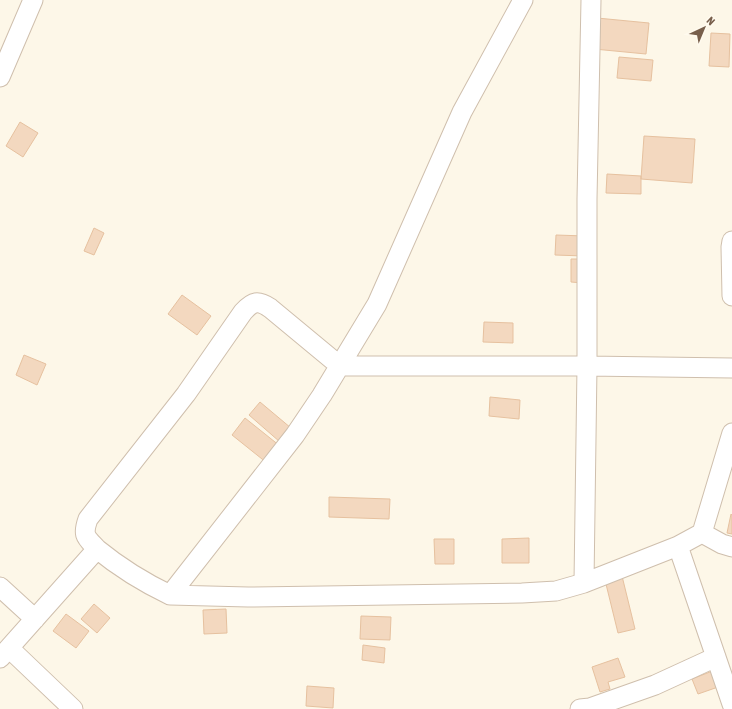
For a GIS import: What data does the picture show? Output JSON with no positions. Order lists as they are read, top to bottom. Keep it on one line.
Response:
{"north":"top right"}
